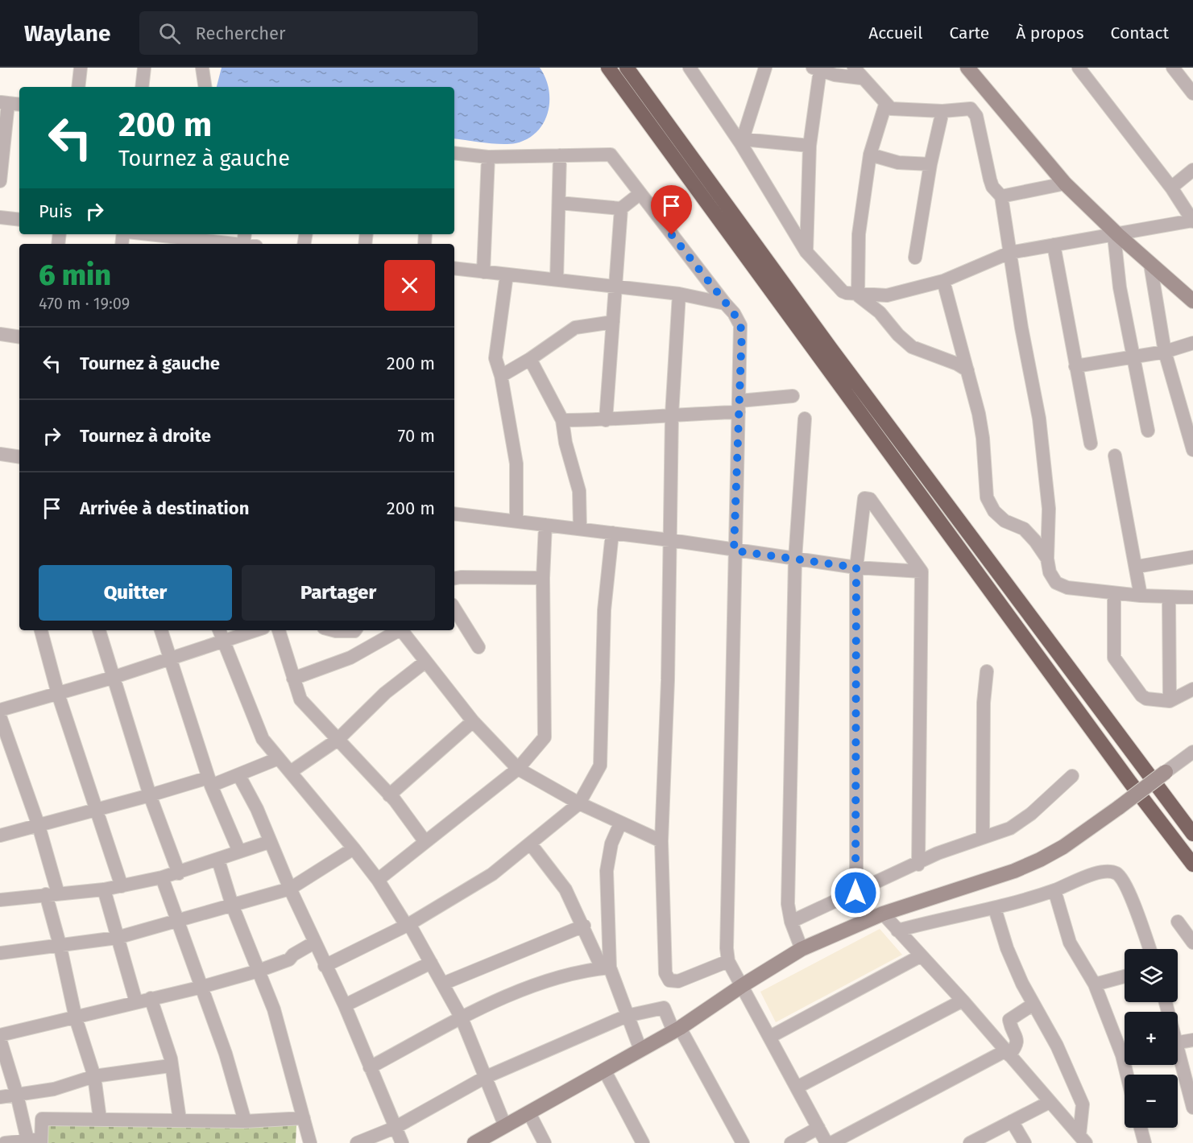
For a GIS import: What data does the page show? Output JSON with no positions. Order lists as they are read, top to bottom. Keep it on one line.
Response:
{"page":{"header":"Waylane","search":"Rechercher","nav":["Accueil","Carte","À propos","Contact"],"turn":["200 m","Tournez à gauche"],"then":"Puis","heading":["6 min","470 m · 19:09"],"list":[{"name":"Tournez à gauche","value":"200 m"},{"name":"Tournez à droite","value":"70 m"},{"name":"Arrivée à destination","value":"200 m"}],"buttons":["Quitter","Partager"],"map_buttons":["+","−"]}}
